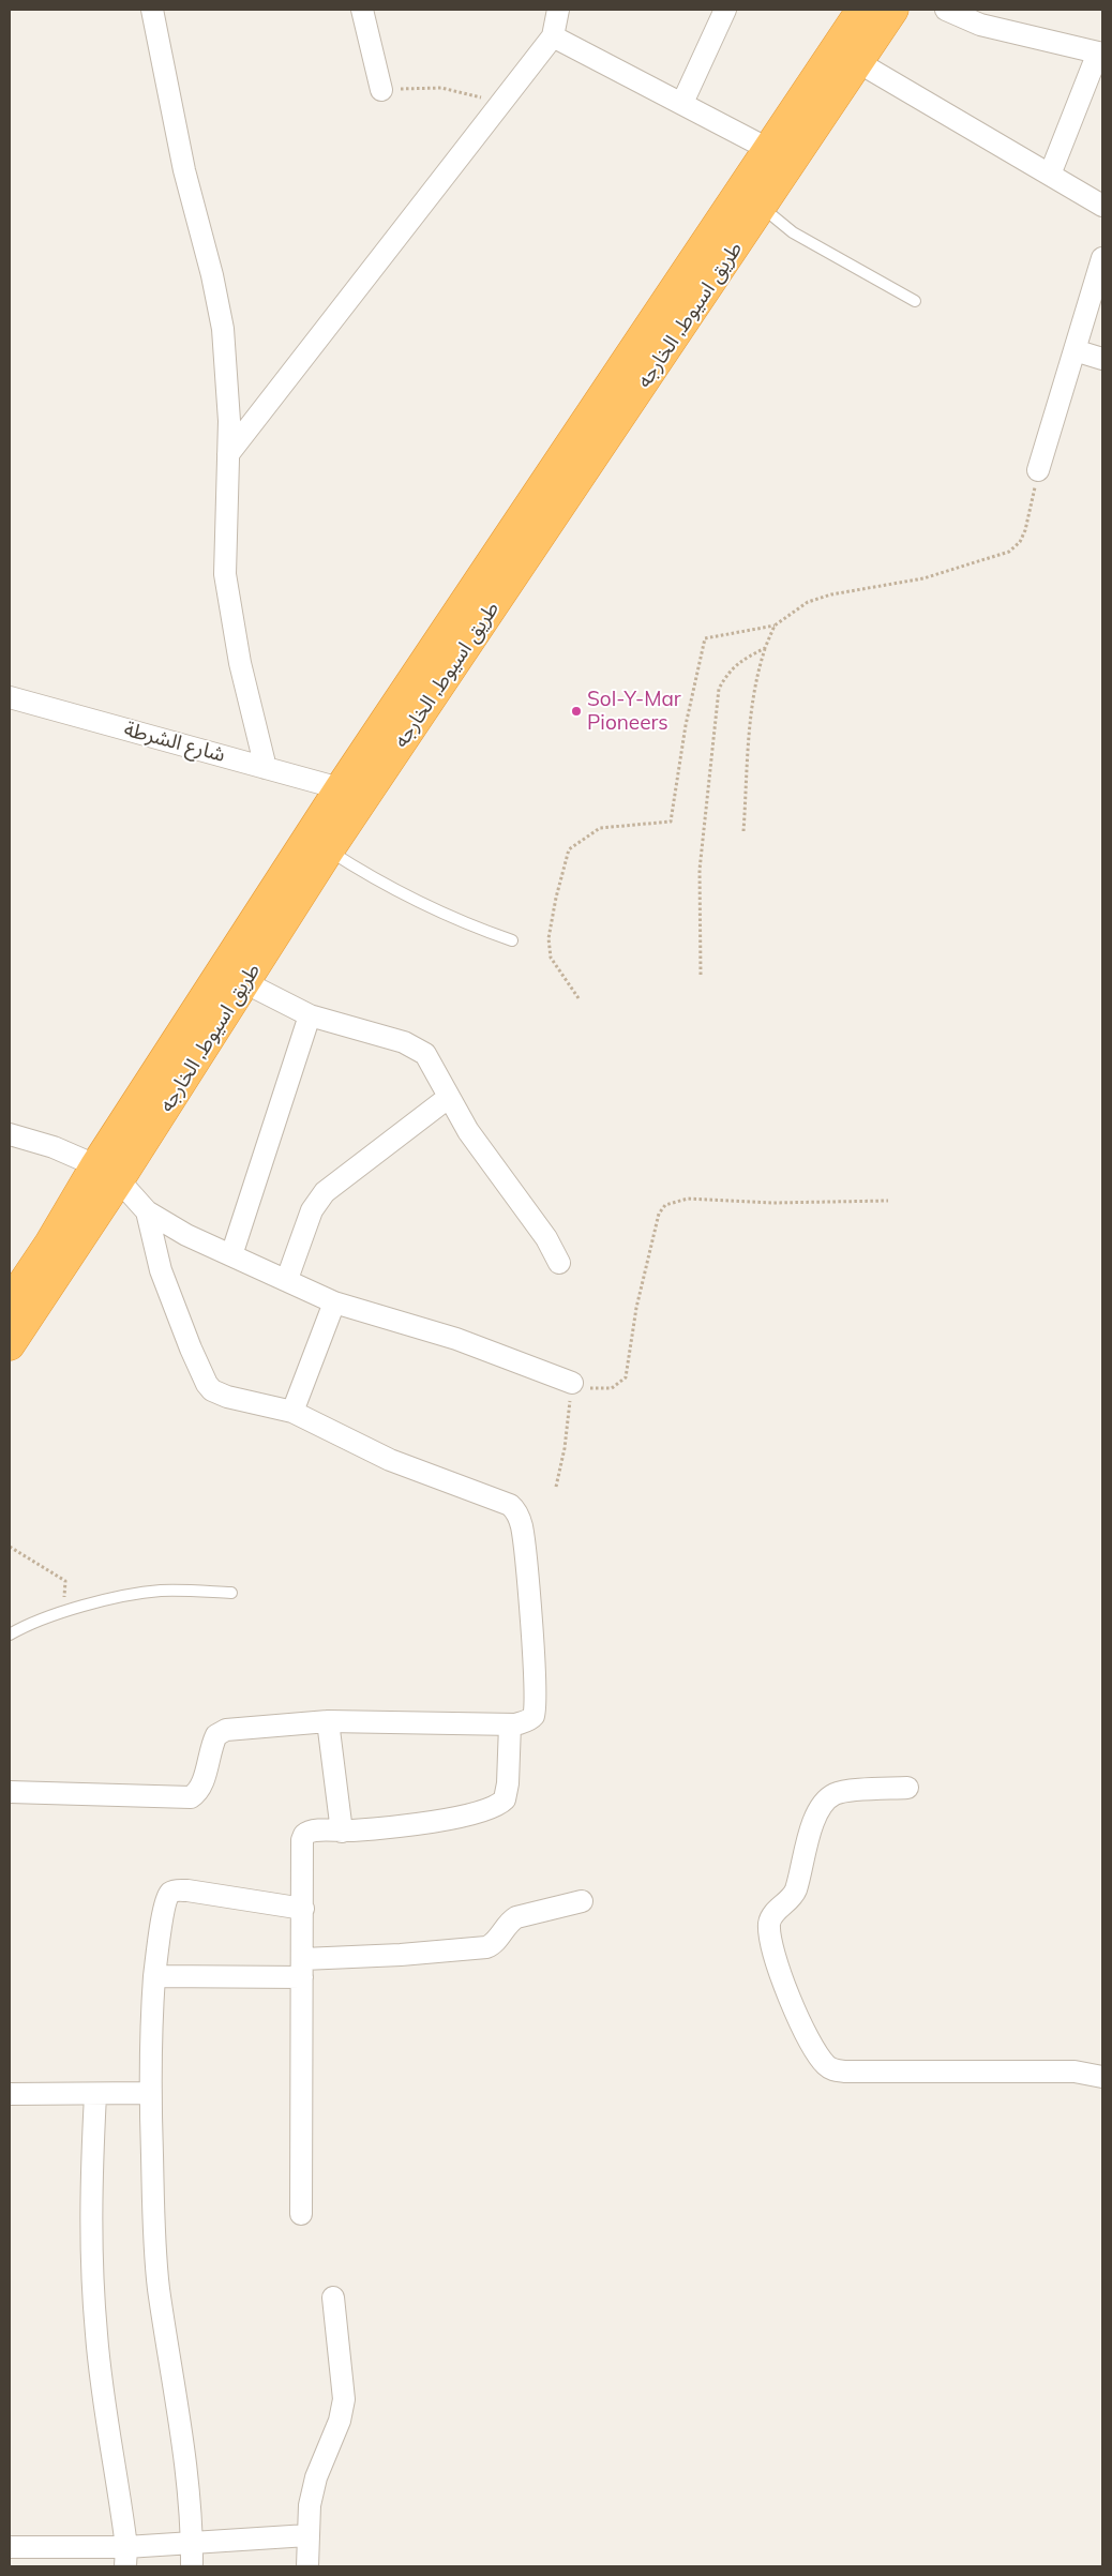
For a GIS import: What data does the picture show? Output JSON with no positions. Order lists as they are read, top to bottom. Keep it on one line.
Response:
{"streets":{"highway":["طريق اسيوط, الخارجه"],"street":["شارع الشرطة"]},"crossings":[["طريق اسيوط, الخارجه","شارع الشرطة"]],"places":["Sol-Y-Mar Pioneers"]}
